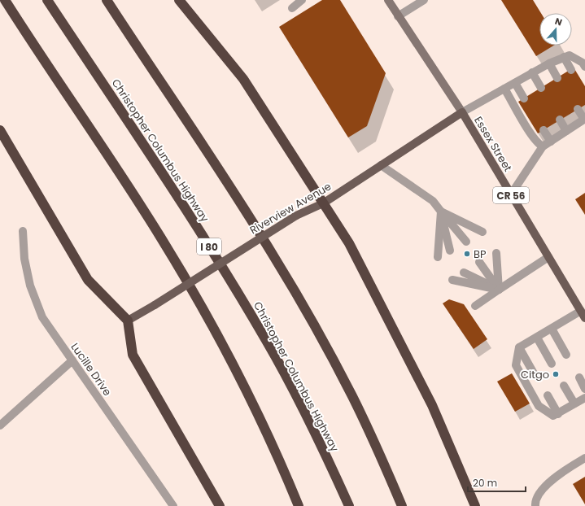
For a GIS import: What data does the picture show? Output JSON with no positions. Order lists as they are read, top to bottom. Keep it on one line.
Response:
{"streets":{"highway":["Christopher Columbus Highway","I 80"],"main road":["Essex Street","CR 56","Riverview Avenue"],"street":["Lucille Drive"]},"crossings":[["Essex Street","Riverview Avenue"]],"places":["BP","Citgo"],"scale_bar":"20 m","north":"top"}
